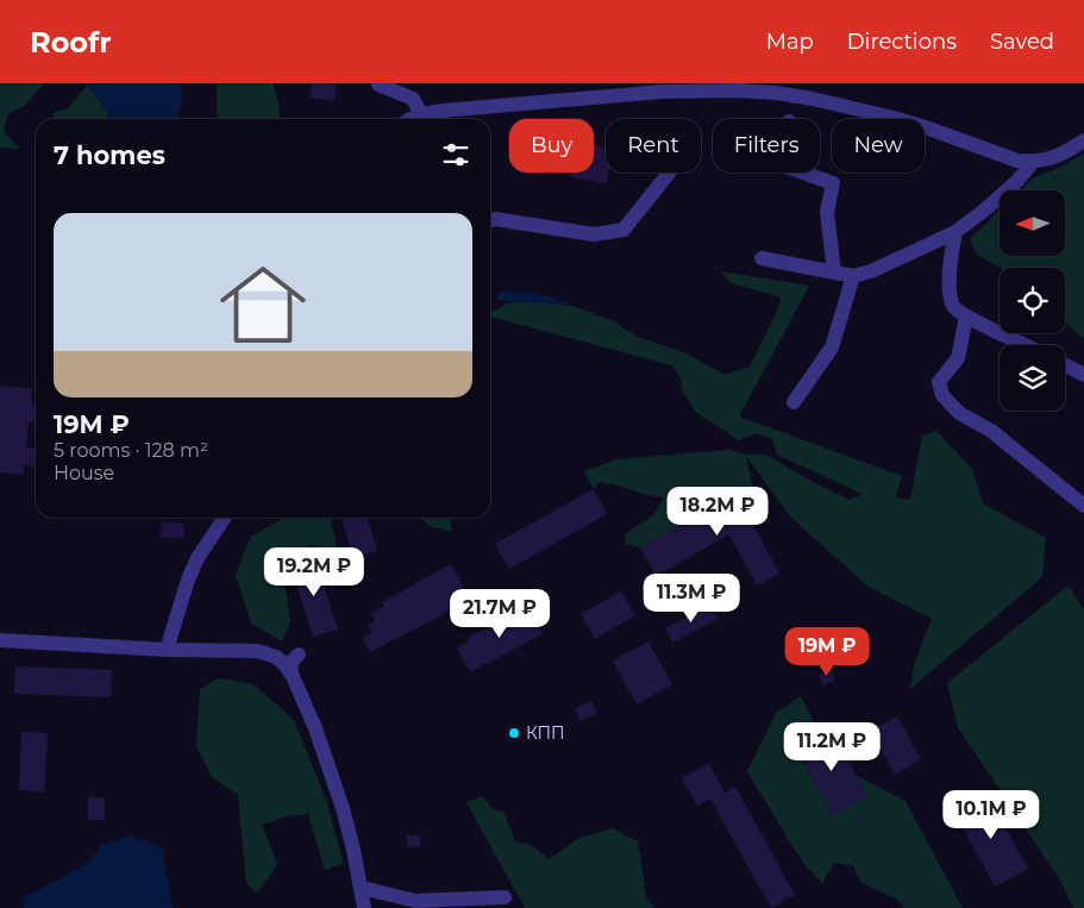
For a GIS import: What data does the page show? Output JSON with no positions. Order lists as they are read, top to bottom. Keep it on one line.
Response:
{"places":["КПП"],"north":"left","page":{"header":"Roofr","nav":["Map","Directions","Saved"],"chip":["Buy","Rent","Filters","New"],"heading":"7 homes","list":[{"name":"19M ₽","note":"5 rooms · 128 m² · House"}],"price":["18.2M ₽","19.2M ₽","11.3M ₽","21.7M ₽","19M ₽","11.2M ₽","10.1M ₽"]}}
